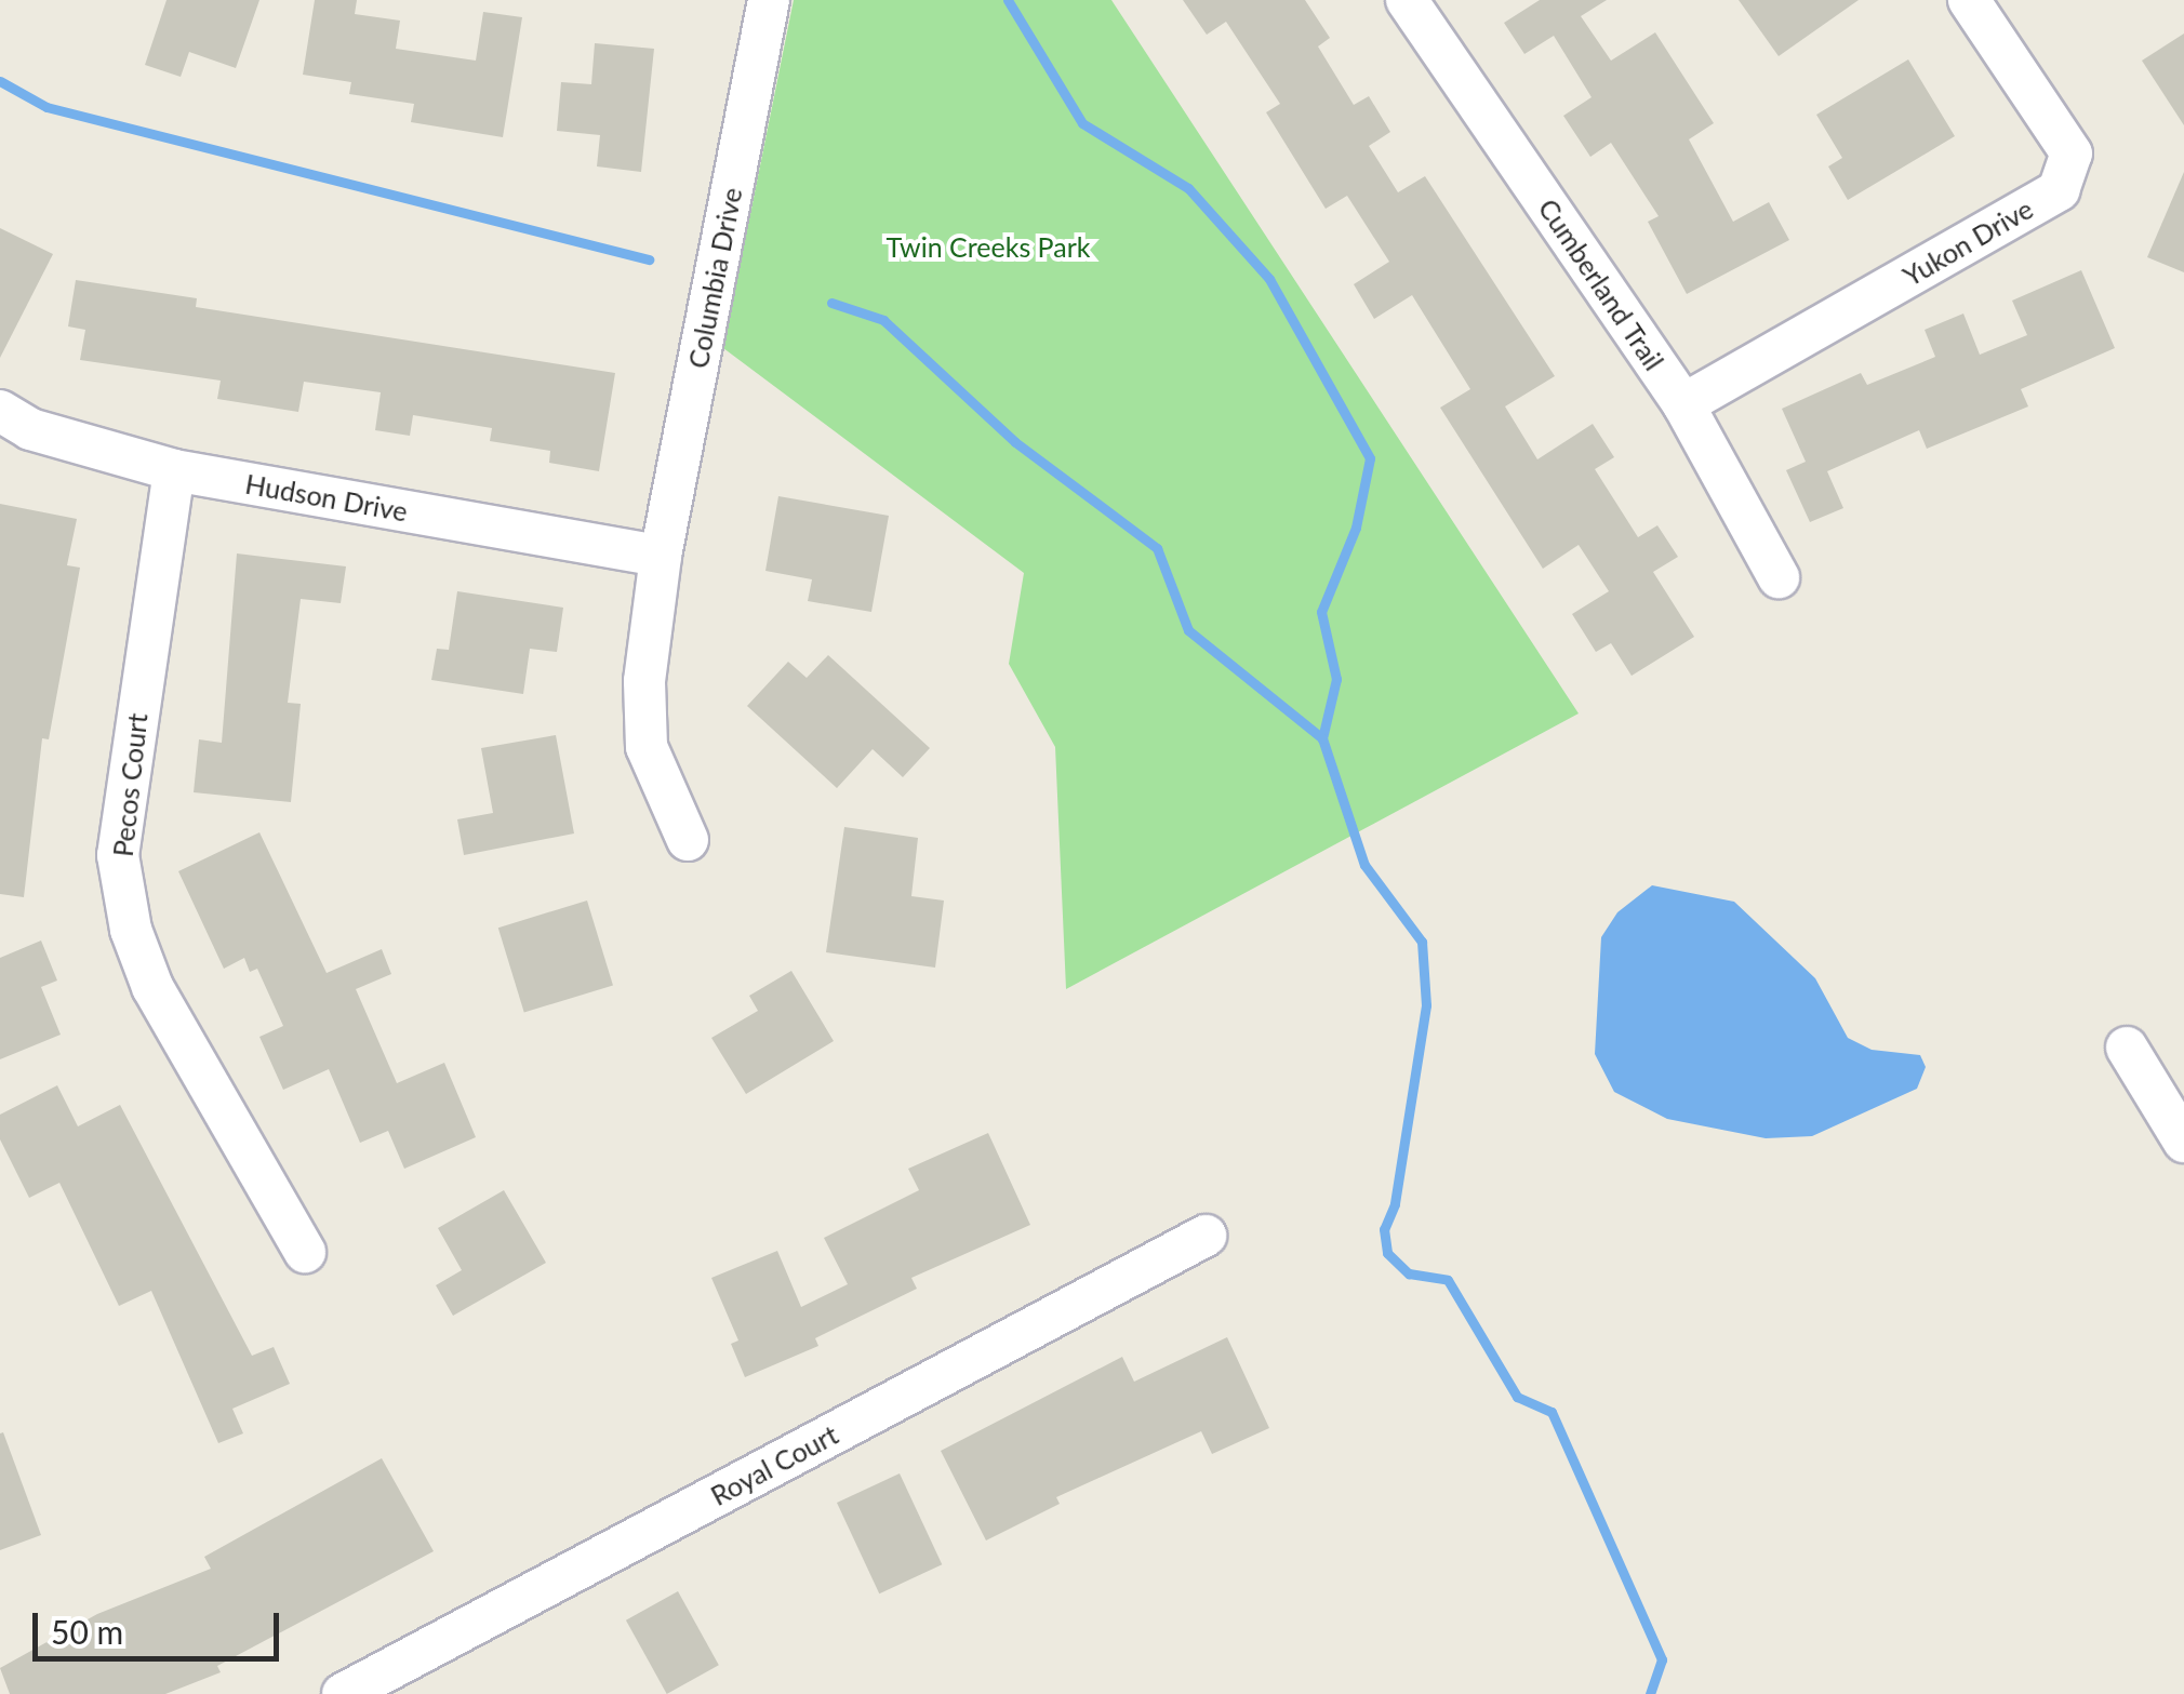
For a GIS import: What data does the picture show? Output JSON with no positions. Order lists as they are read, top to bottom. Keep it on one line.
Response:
{"streets":{"street":["Yukon Drive","Columbia Drive","Cumberland Trail","Hudson Drive","Pecos Court","Royal Court"]},"crossings":[["Yukon Drive","Cumberland Trail"],["Columbia Drive","Hudson Drive"],["Hudson Drive","Pecos Court"]],"parks":["Twin Creeks Park"],"scale_bar":"50 m"}
